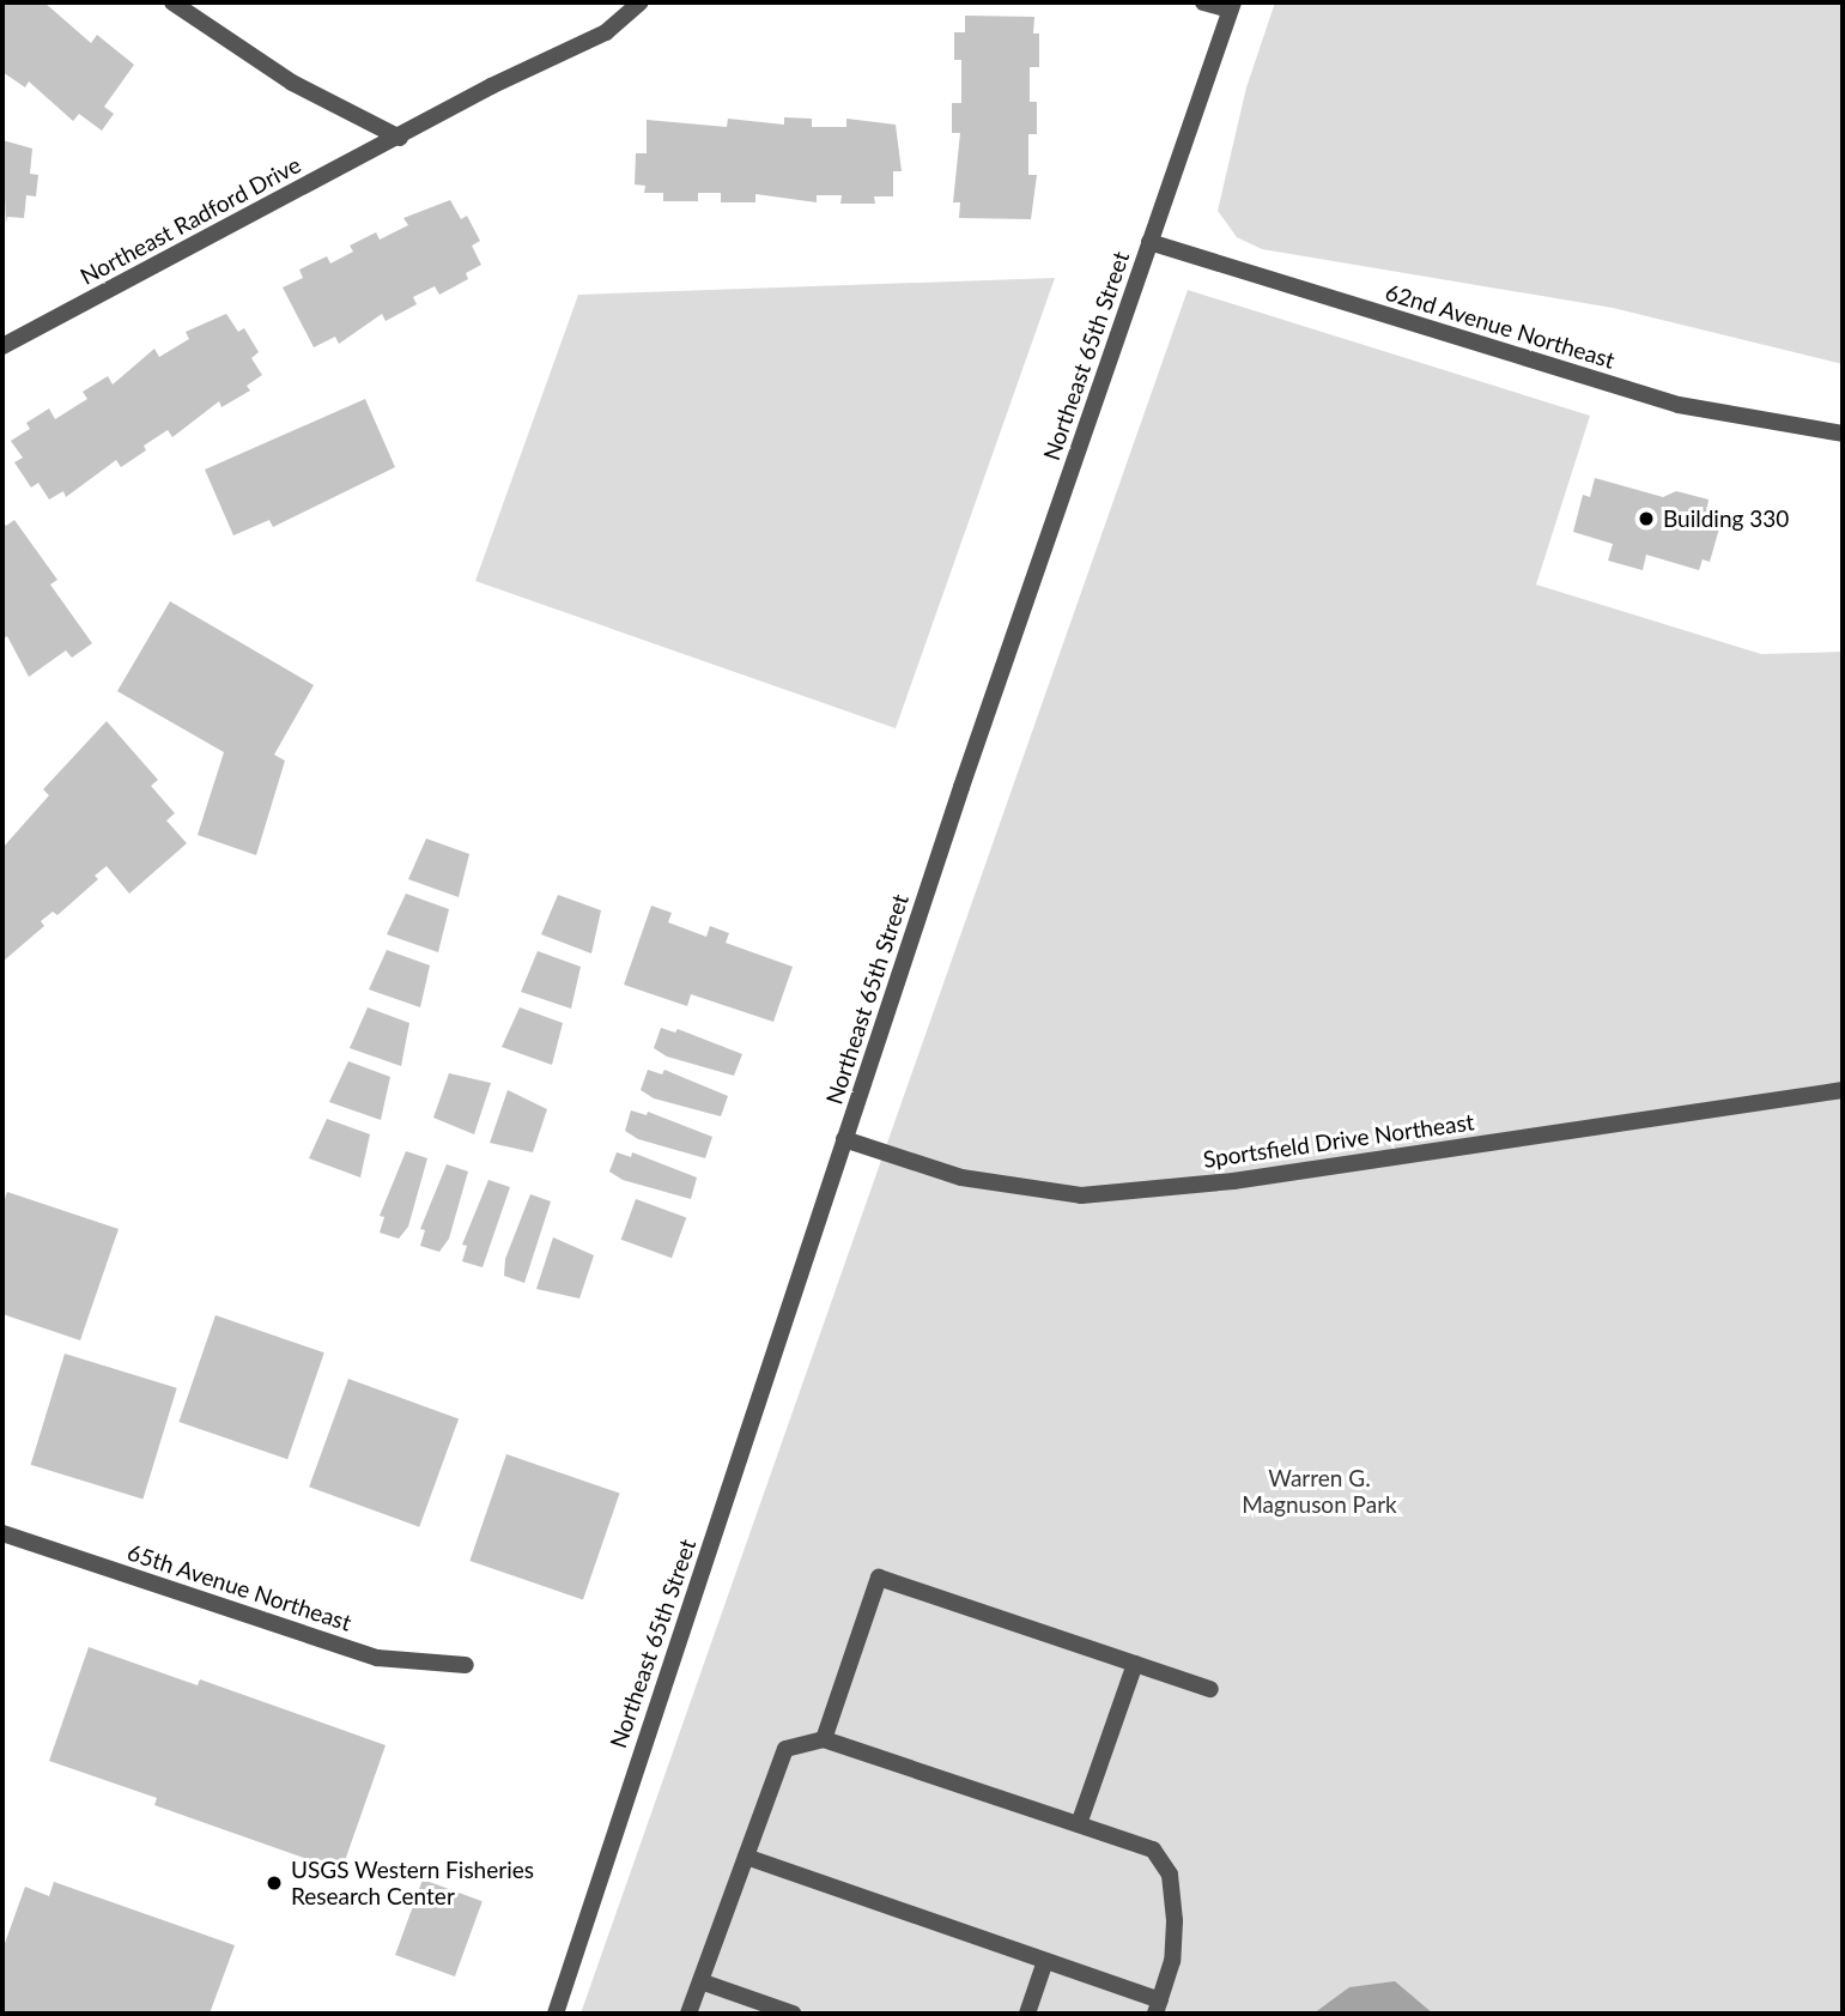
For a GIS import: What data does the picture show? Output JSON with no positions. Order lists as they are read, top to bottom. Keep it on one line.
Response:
{"streets":{"street":["Northeast Radford Drive","62nd Avenue Northeast","Northeast 65th Street","Sportsfield Drive Northeast","65th Avenue Northeast"]},"crossings":[["62nd Avenue Northeast","Northeast 65th Street"],["Northeast 65th Street","Sportsfield Drive Northeast"]],"parks":["Warren G. Magnuson Park"],"places":["Building 330","USGS Western Fisheries Research Center"]}
